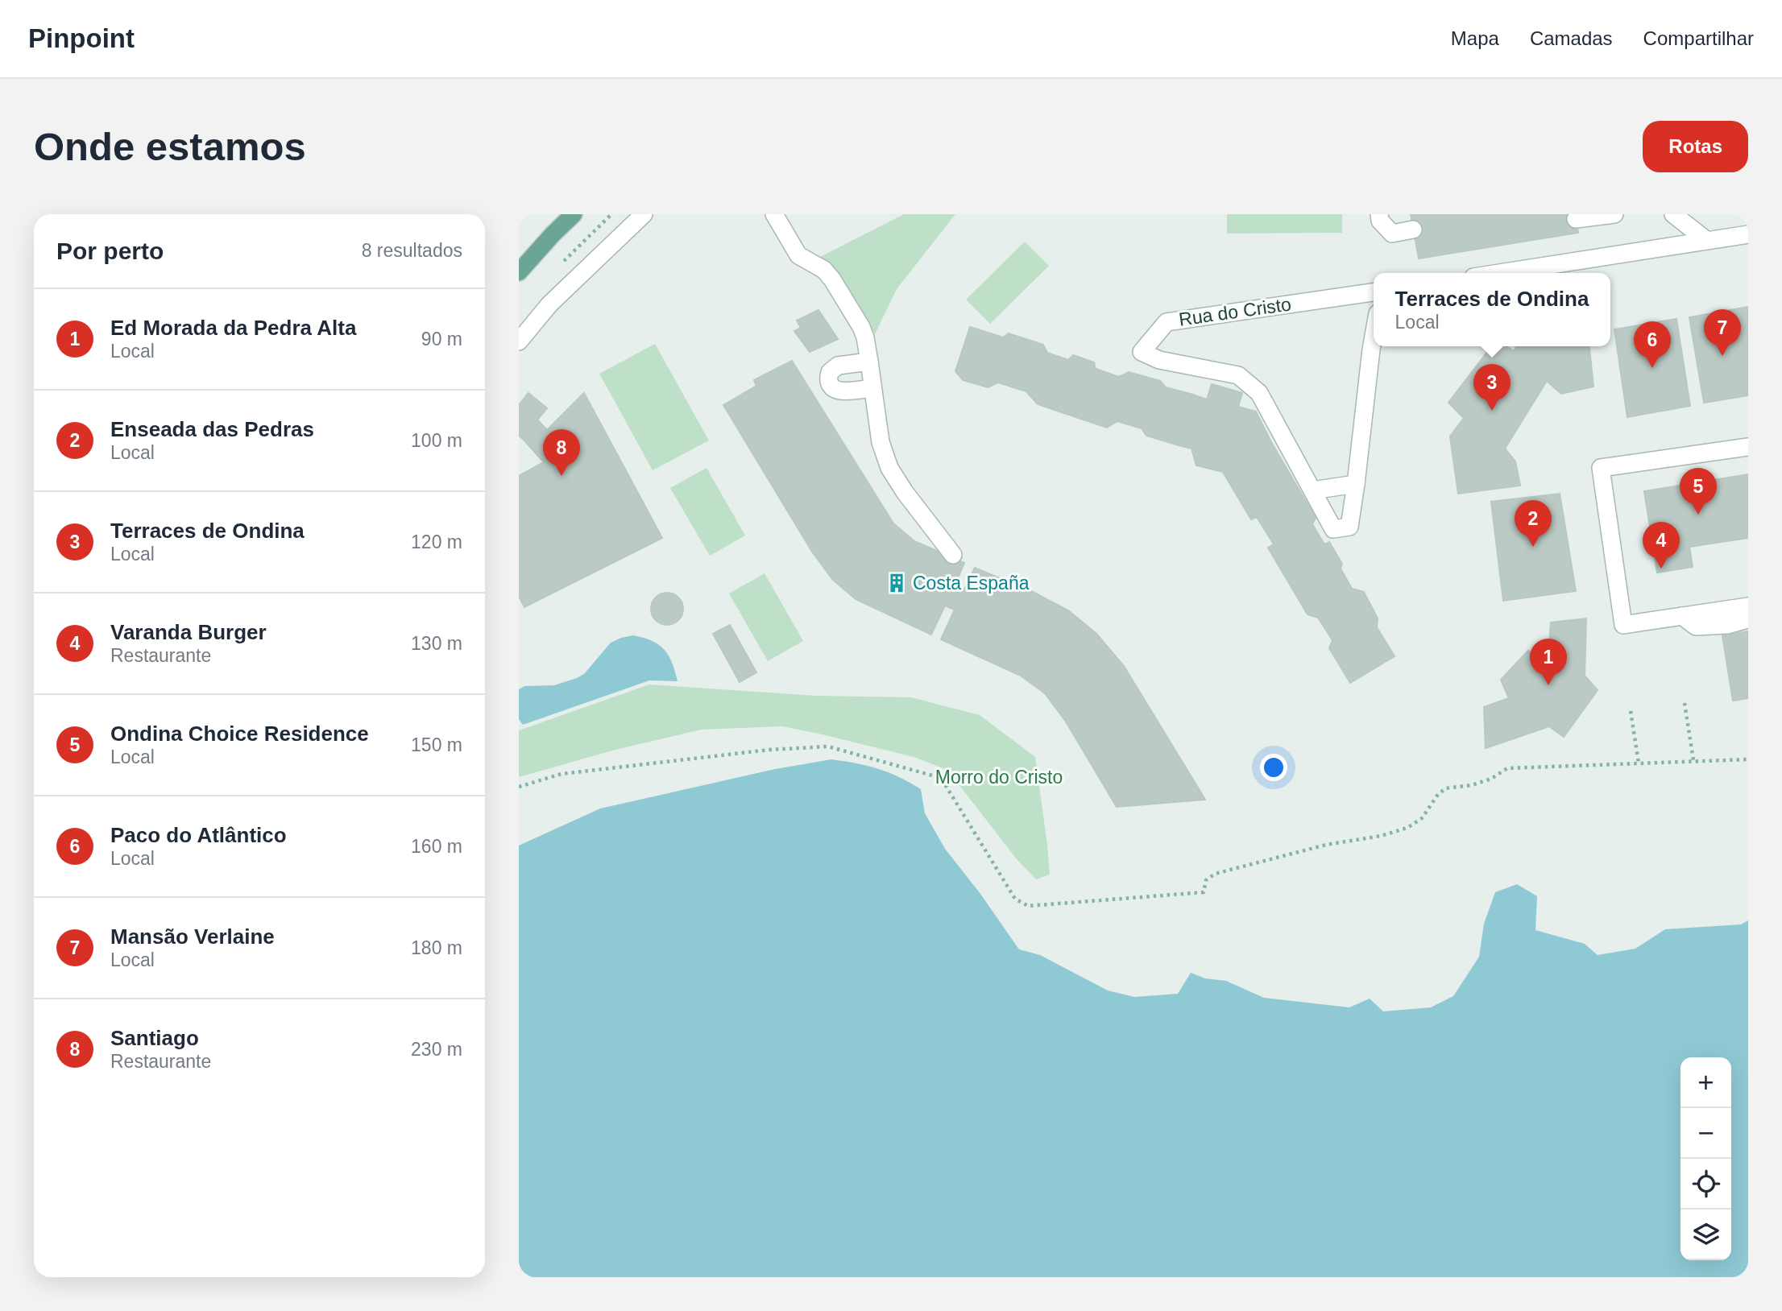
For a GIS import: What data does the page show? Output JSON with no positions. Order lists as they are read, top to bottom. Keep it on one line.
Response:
{"streets":{"street":["Rua do Cristo"]},"parks":["Morro do Cristo"],"places":{"building":["Costa España"]},"page":{"header":"Pinpoint","nav":["Mapa","Camadas","Compartilhar"],"buttons":"Rotas","title":"Onde estamos","heading":["Por perto","8 resultados"],"popup":["Terraces de Ondina","Local"],"list":[{"mark":"1","name":"Ed Morada da Pedra Alta","note":"Local","value":"90 m"},{"mark":"2","name":"Enseada das Pedras","note":"Local","value":"100 m"},{"mark":"3","name":"Terraces de Ondina","note":"Local","value":"120 m"},{"mark":"4","name":"Varanda Burger","note":"Restaurante","value":"130 m"},{"mark":"5","name":"Ondina Choice Residence","note":"Local","value":"150 m"},{"mark":"6","name":"Paco do Atlântico","note":"Local","value":"160 m"},{"mark":"7","name":"Mansão Verlaine","note":"Local","value":"180 m"},{"mark":"8","name":"Santiago","note":"Restaurante","value":"230 m"}],"pins":["7","6","3","8","5","2","4","1"],"map_buttons":["+","−"]}}
